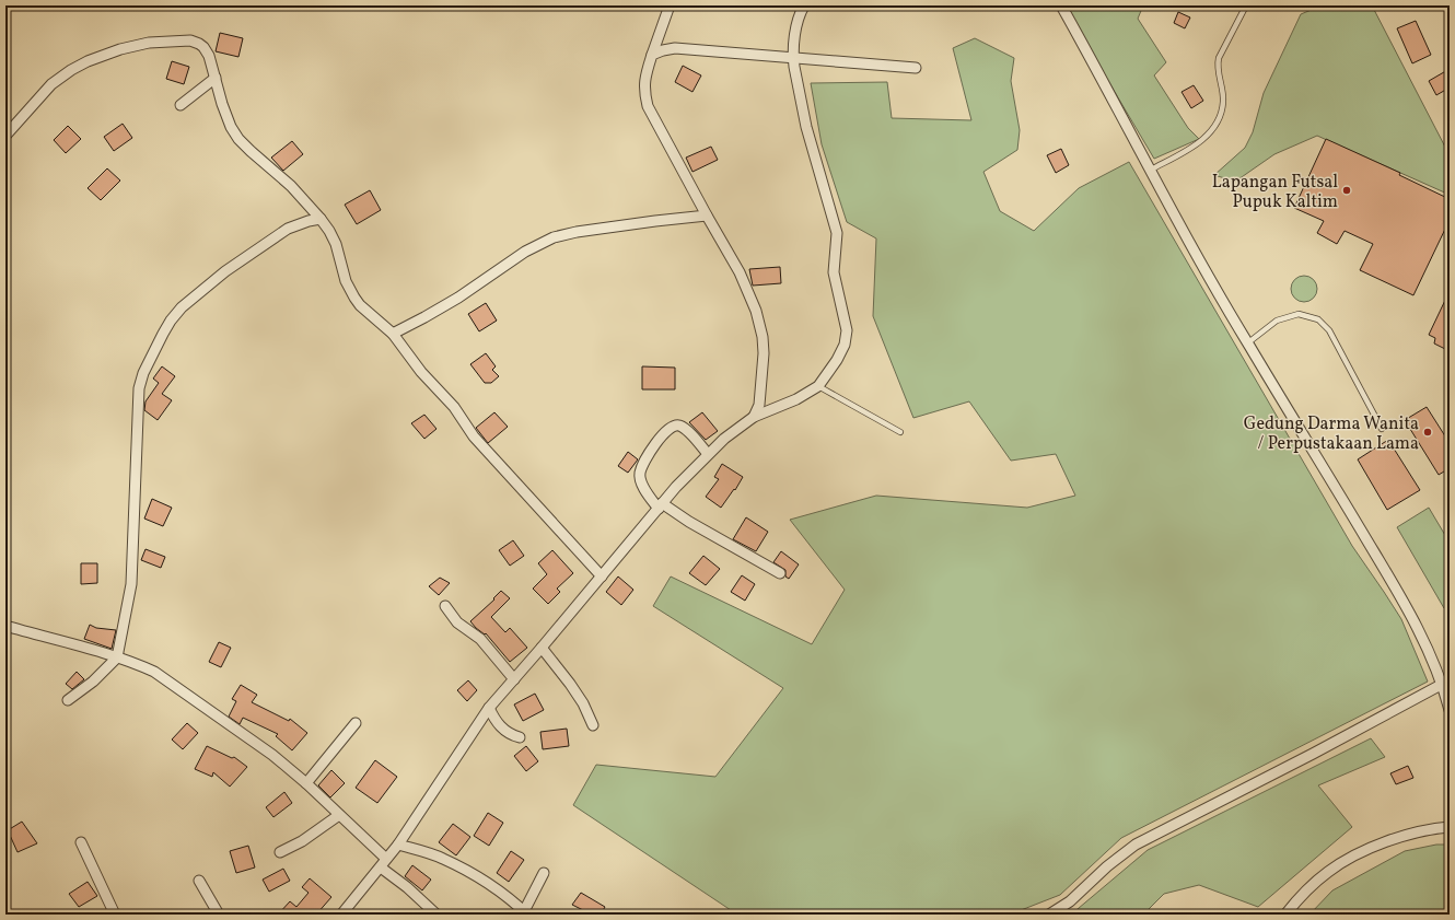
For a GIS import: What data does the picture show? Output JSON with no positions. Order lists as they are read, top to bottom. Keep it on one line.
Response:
{"places":["Lapangan Futsal Pupuk Kaltim","Gedung Darma Wanita / Perpustakaan Lama"]}
